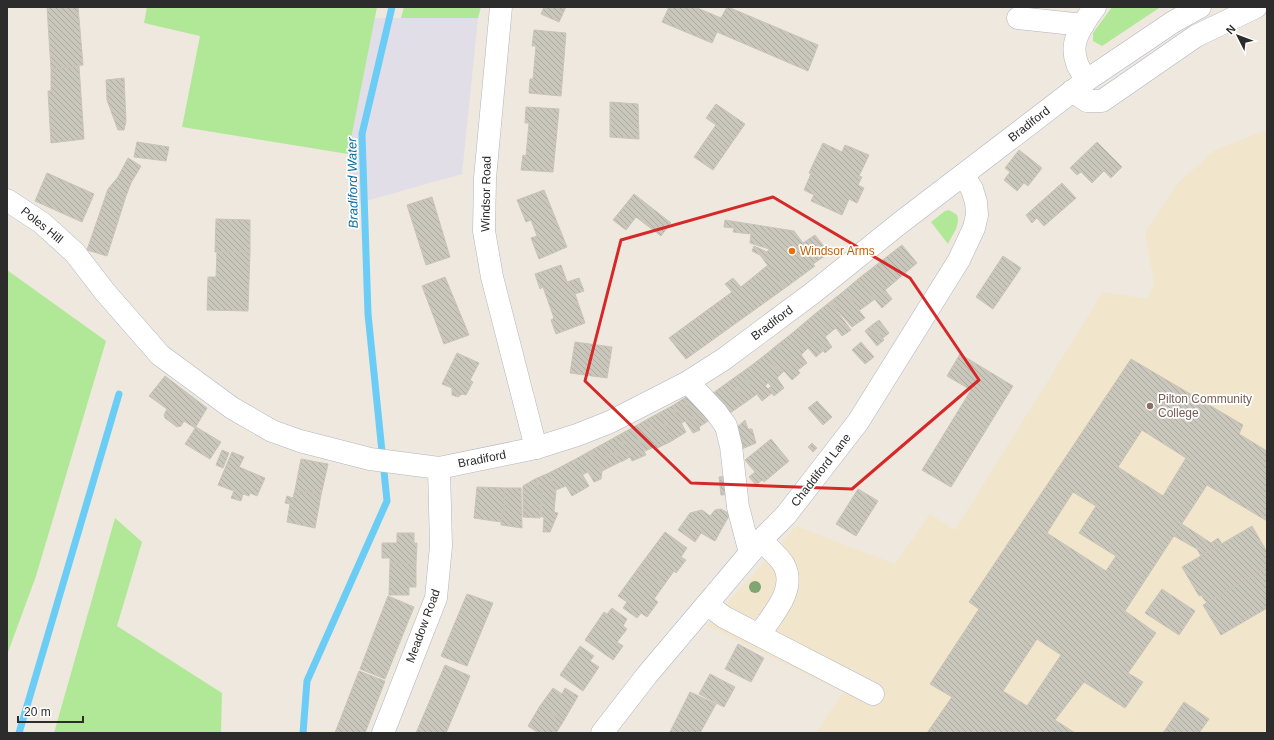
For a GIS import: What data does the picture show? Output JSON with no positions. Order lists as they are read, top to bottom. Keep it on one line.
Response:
{"streets":{"street":["Bradiford","Windsor Road","Poles Hill","Chaddiford Lane","Meadow Road"]},"crossings":[["Bradiford","Windsor Road"],["Bradiford","Poles Hill"],["Bradiford","Chaddiford Lane"],["Bradiford","Meadow Road"]],"water":["Bradiford Water"],"places":["Windsor Arms","Pilton Community College"],"scale_bar":"20 m","north":"top left"}
